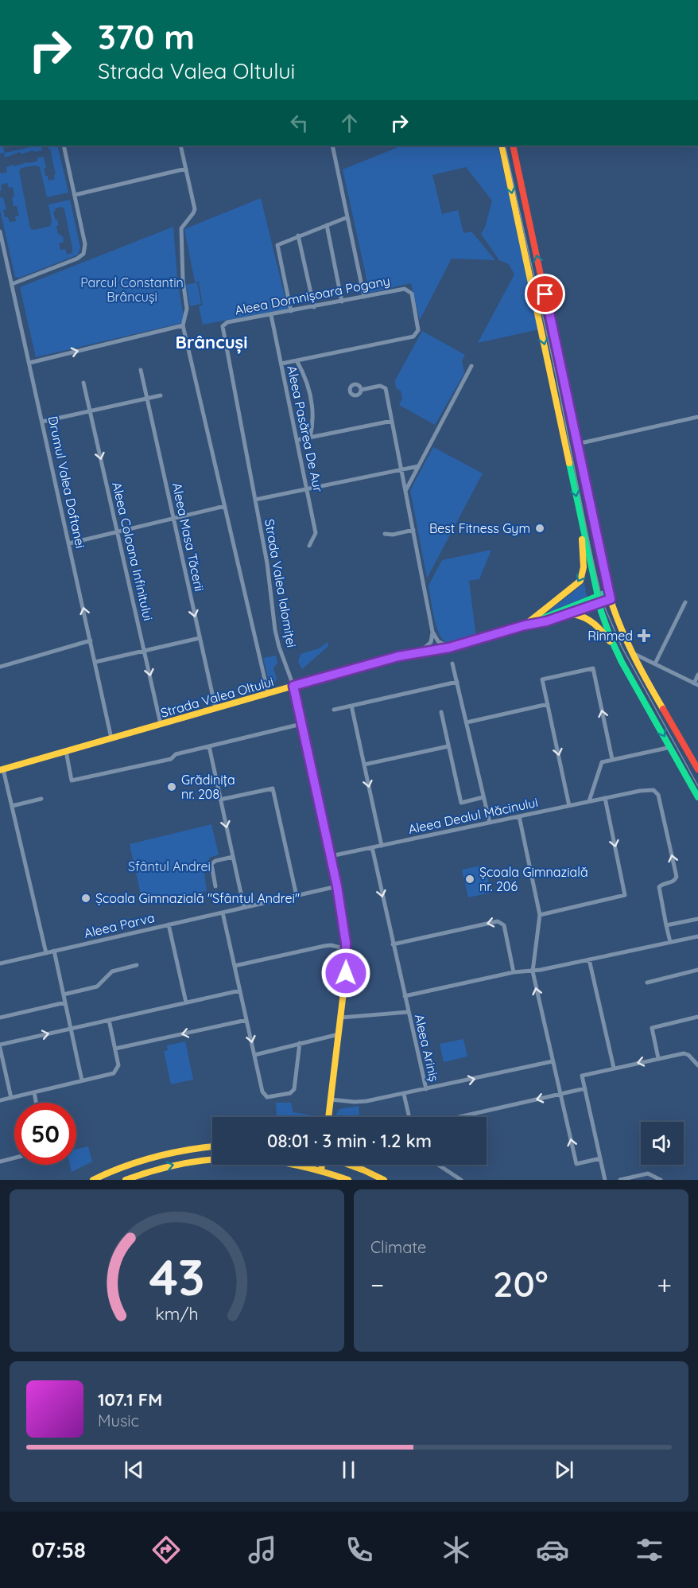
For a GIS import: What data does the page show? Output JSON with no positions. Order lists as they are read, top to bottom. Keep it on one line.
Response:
{"streets":{"main road":["Strada Valea Ialomiței","Strada Valea Oltului"],"street":["Aleea Domnișoara Pogany","Aleea Pasărea De Aur","Drumul Valea Doftanei","Aleea Masa Tăcerii","Aleea Coloana Infinitului","Aleea Dealul Măcinului","Aleea Parva","Aleea Ariniș"]},"crossings":[["Aleea Domnișoara Pogany","Aleea Pasărea De Aur"],["Aleea Domnișoara Pogany","Strada Valea Ialomiței"],["Drumul Valea Doftanei","Strada Valea Oltului"],["Aleea Masa Tăcerii","Strada Valea Oltului"],["Aleea Coloana Infinitului","Strada Valea Oltului"],["Strada Valea Ialomiței","Strada Valea Oltului"],["Strada Valea Ialomiței","Aleea Dealul Măcinului"],["Strada Valea Ialomiței","Aleea Parva"],["Strada Valea Ialomiței","Aleea Ariniș"],["Aleea Dealul Măcinului","Aleea Ariniș"]],"one_way":["Aleea Masa Tăcerii","Aleea Coloana Infinitului"],"districts":["Brâncuși"],"parks":["Parcul Constantin Brâncuși","Sfântul Andrei"],"places":{"other":["Best Fitness Gym","Grădinița nr. 208","Școala Gimnazială nr. 206","Școala Gimnazială \"Sfântul Andrei\""],"health":["Rinmed"]},"page":{"turn":["370 m","Strada Valea Oltului"],"limit":"50","trip":"08:01 · 3 min · 1.2 km","tile":"Climate","heat":["−","20°","+"],"song":["107.1 FM","Music"],"tabs":"07:58","gauge":["43","km/h"]}}
